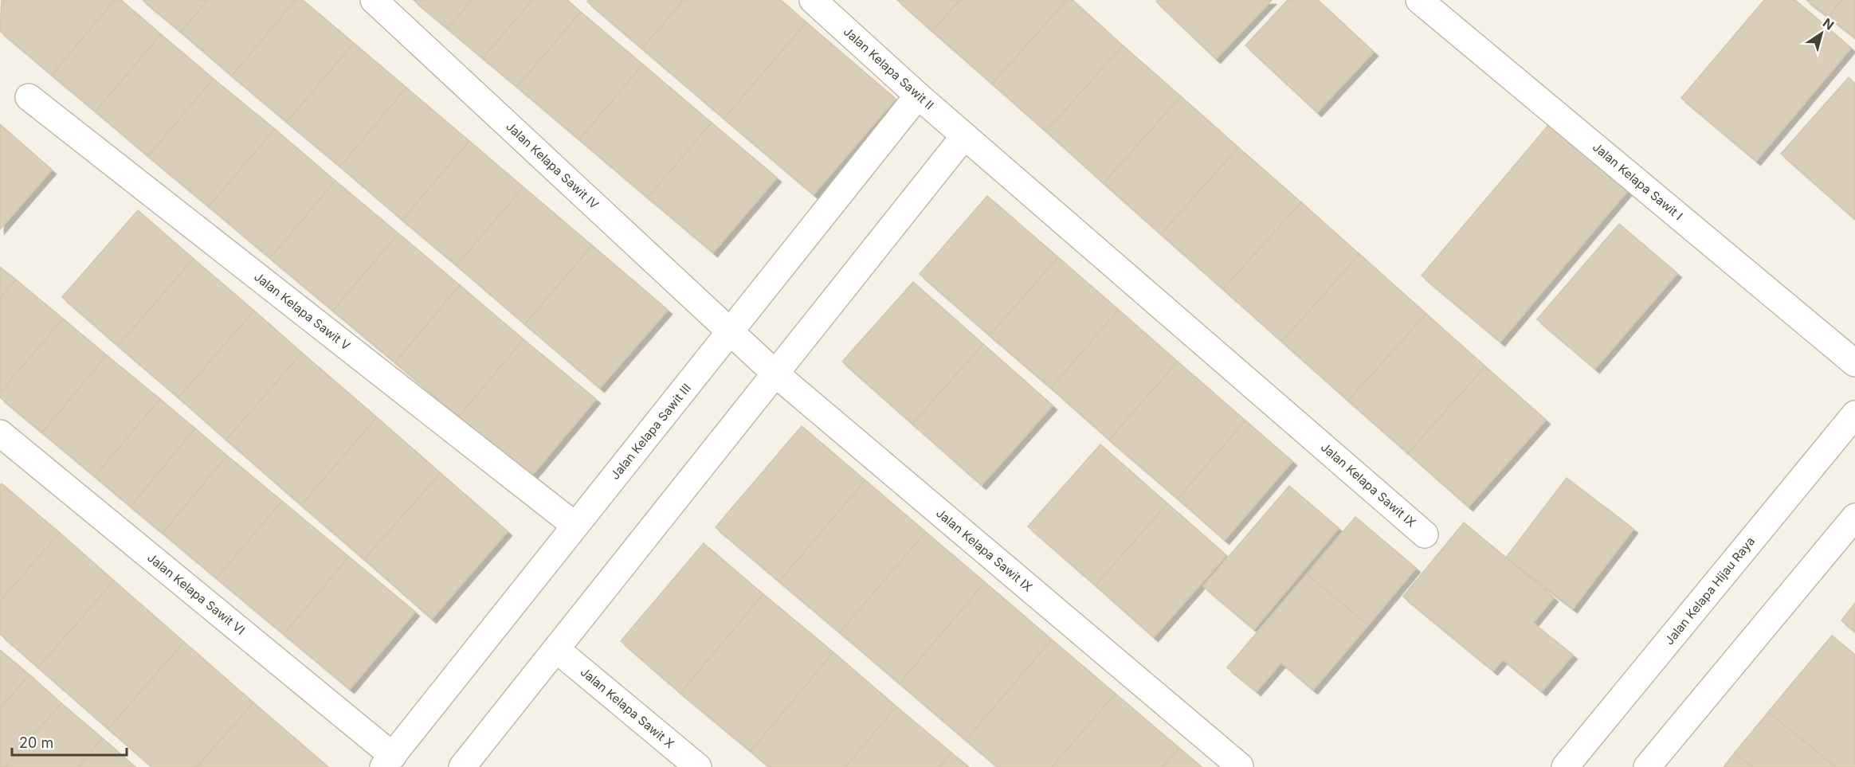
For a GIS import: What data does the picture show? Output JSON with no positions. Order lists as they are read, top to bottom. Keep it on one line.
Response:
{"streets":{"street":["Jalan Kelapa Sawit II","Jalan Kelapa Sawit IV","Jalan Kelapa Sawit I","Jalan Kelapa Sawit V","Jalan Kelapa Sawit III","Jalan Kelapa Sawit IX","Jalan Kelapa Hijau Raya","Jalan Kelapa Sawit VI","Jalan Kelapa Sawit X"]},"crossings":[["Jalan Kelapa Sawit II","Jalan Kelapa Sawit III"],["Jalan Kelapa Sawit II","Jalan Kelapa Sawit IX"],["Jalan Kelapa Sawit IV","Jalan Kelapa Sawit III"],["Jalan Kelapa Sawit IV","Jalan Kelapa Sawit IX"],["Jalan Kelapa Sawit V","Jalan Kelapa Sawit III"],["Jalan Kelapa Sawit III","Jalan Kelapa Sawit IX"],["Jalan Kelapa Sawit III","Jalan Kelapa Sawit VI"]],"scale_bar":"20 m","north":"top right"}
